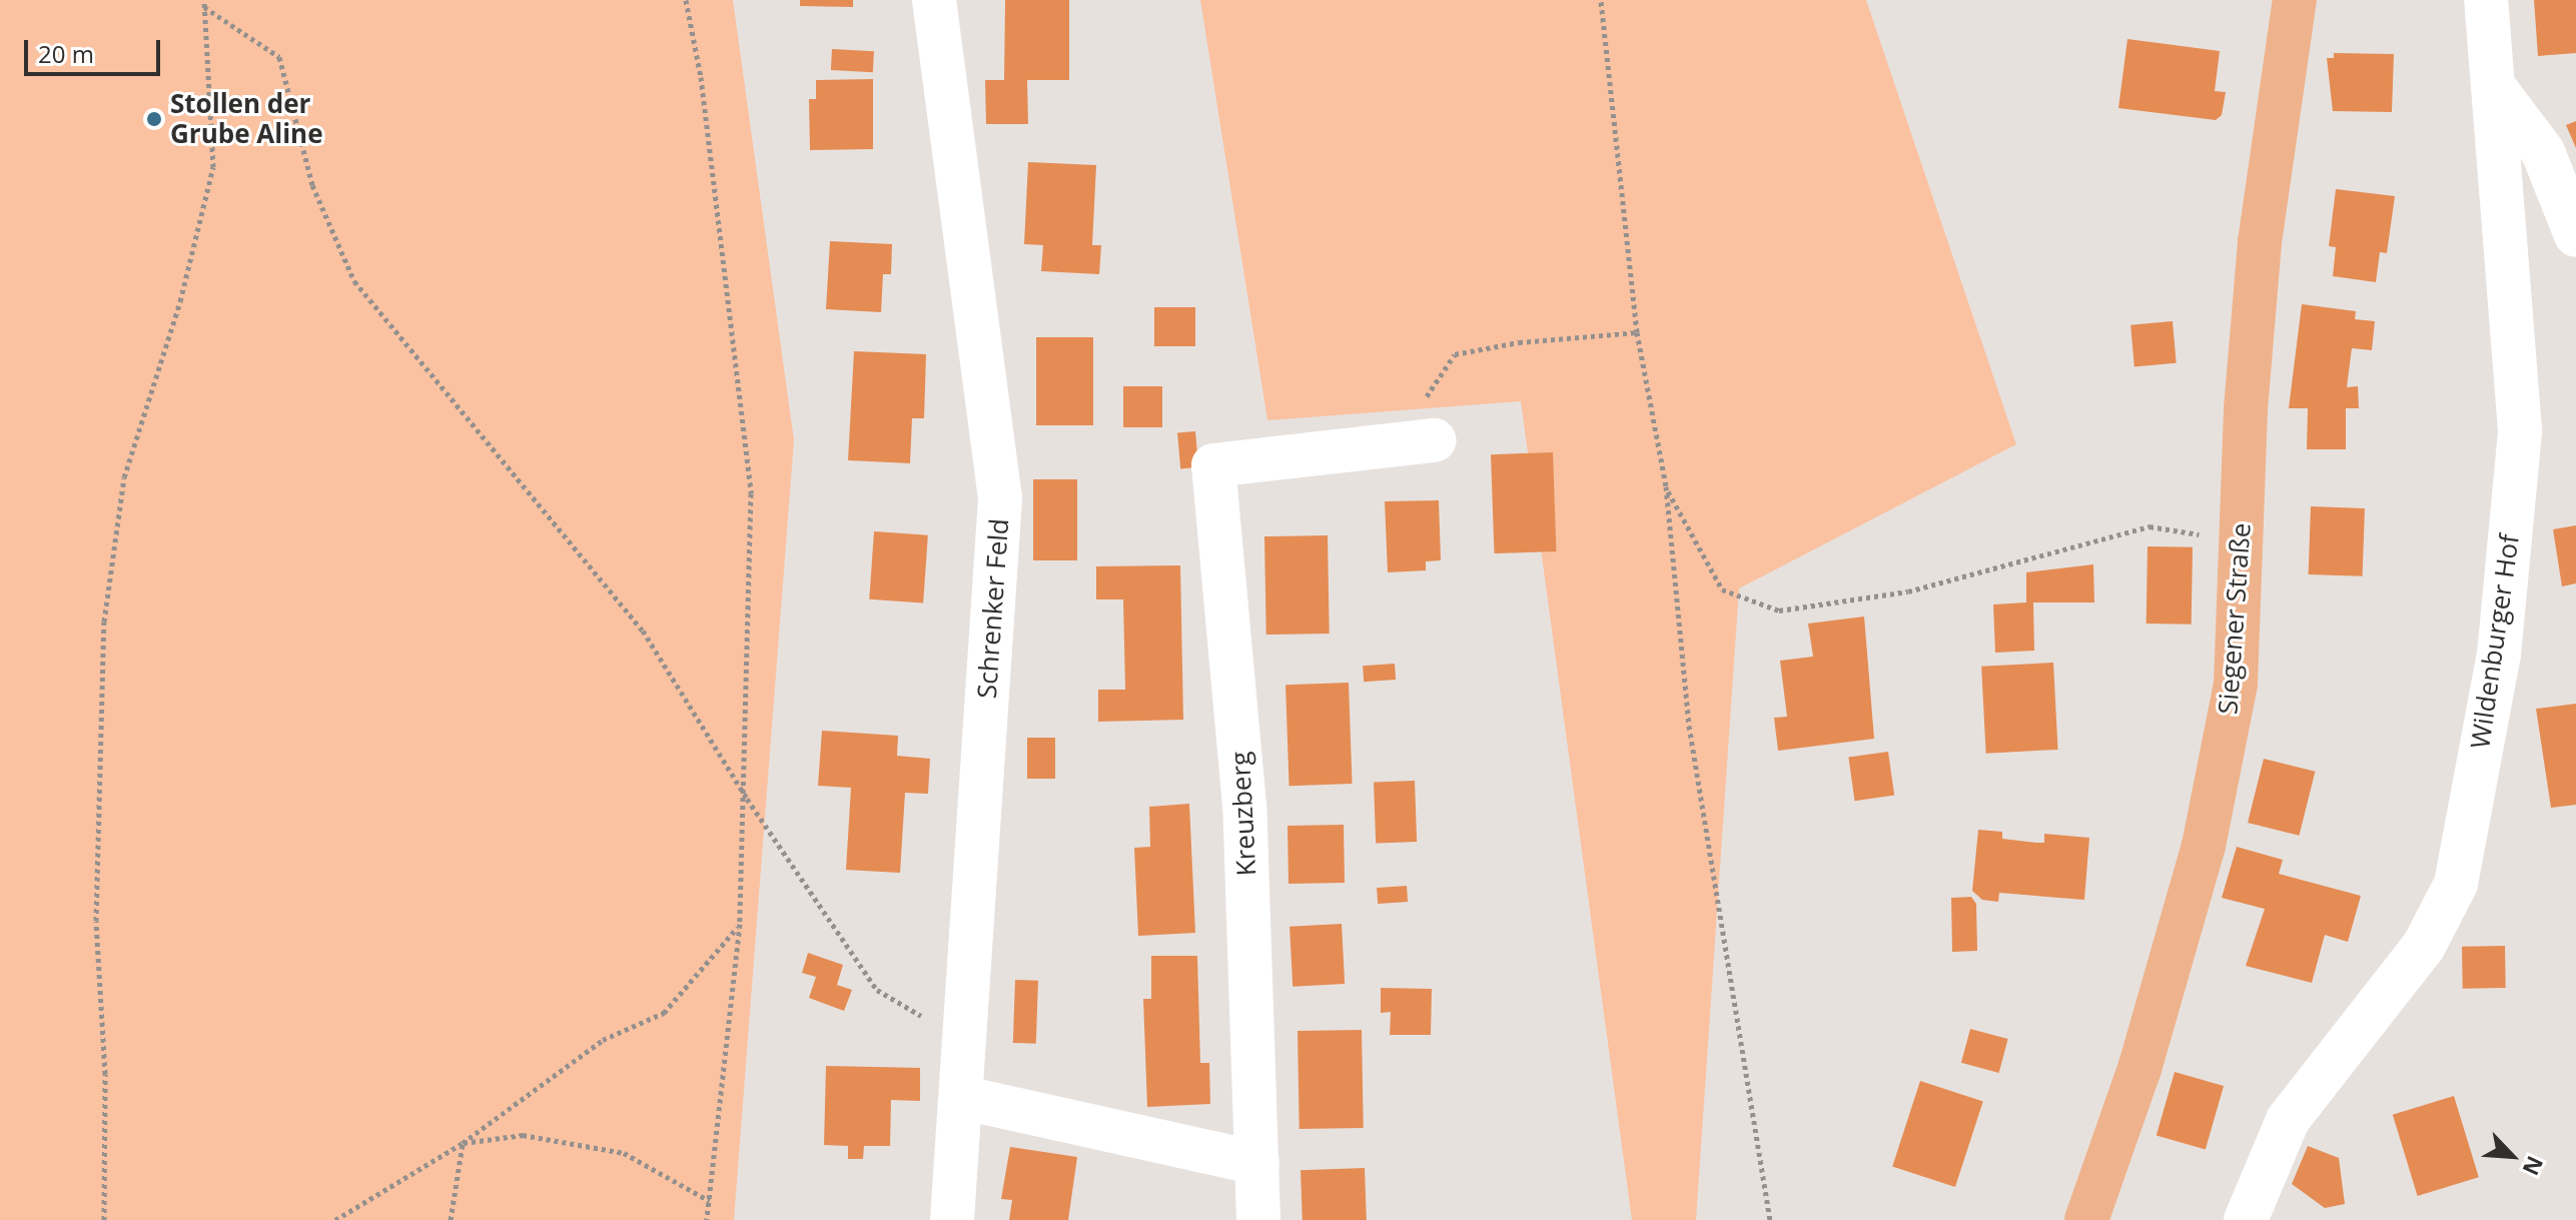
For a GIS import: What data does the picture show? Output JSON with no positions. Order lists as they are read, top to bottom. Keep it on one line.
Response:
{"streets":{"main road":["Siegener Straße"],"street":["Schrenker Feld","Wildenburger Hof","Kreuzberg"]},"places":["Stollen der Grube Aline"],"scale_bar":"20 m","north":"bottom right"}
